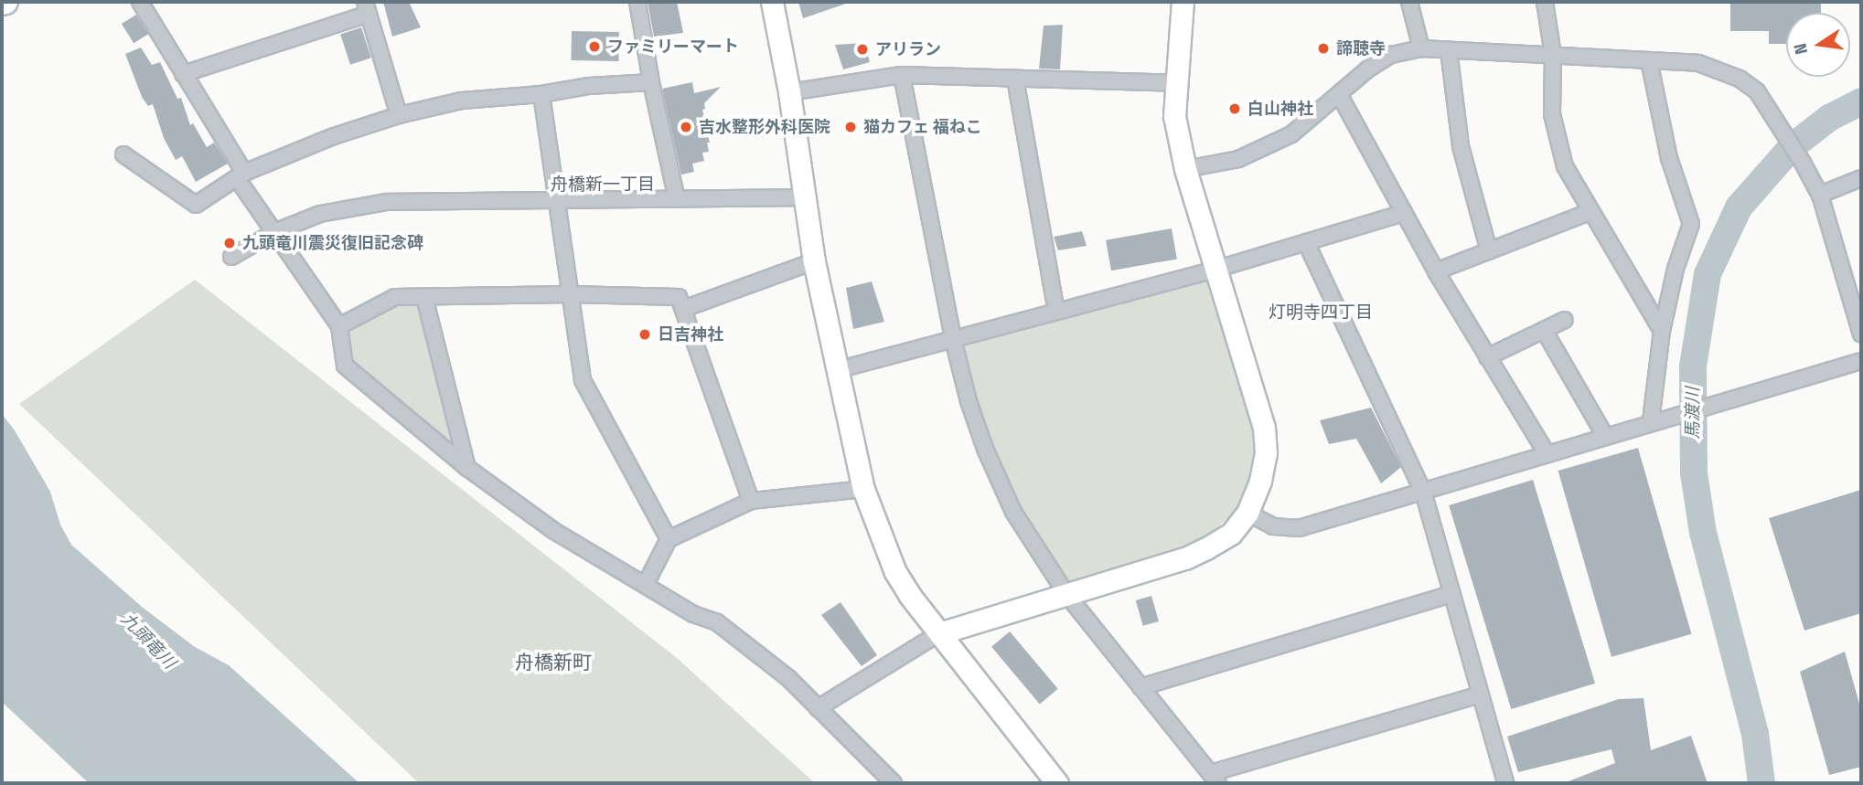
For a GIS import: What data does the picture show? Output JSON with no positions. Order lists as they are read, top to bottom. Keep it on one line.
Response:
{"districts":["舟橋新一丁目","灯明寺四丁目","舟橋新町"],"water":["馬渡川","九頭竜川"],"places":["ファミリーマート","諦聴寺","アリラン","白山神社","吉水整形外科医院","猫カフェ 福ねこ","九頭竜川震災復旧記念碑","日吉神社"],"north":"left"}
